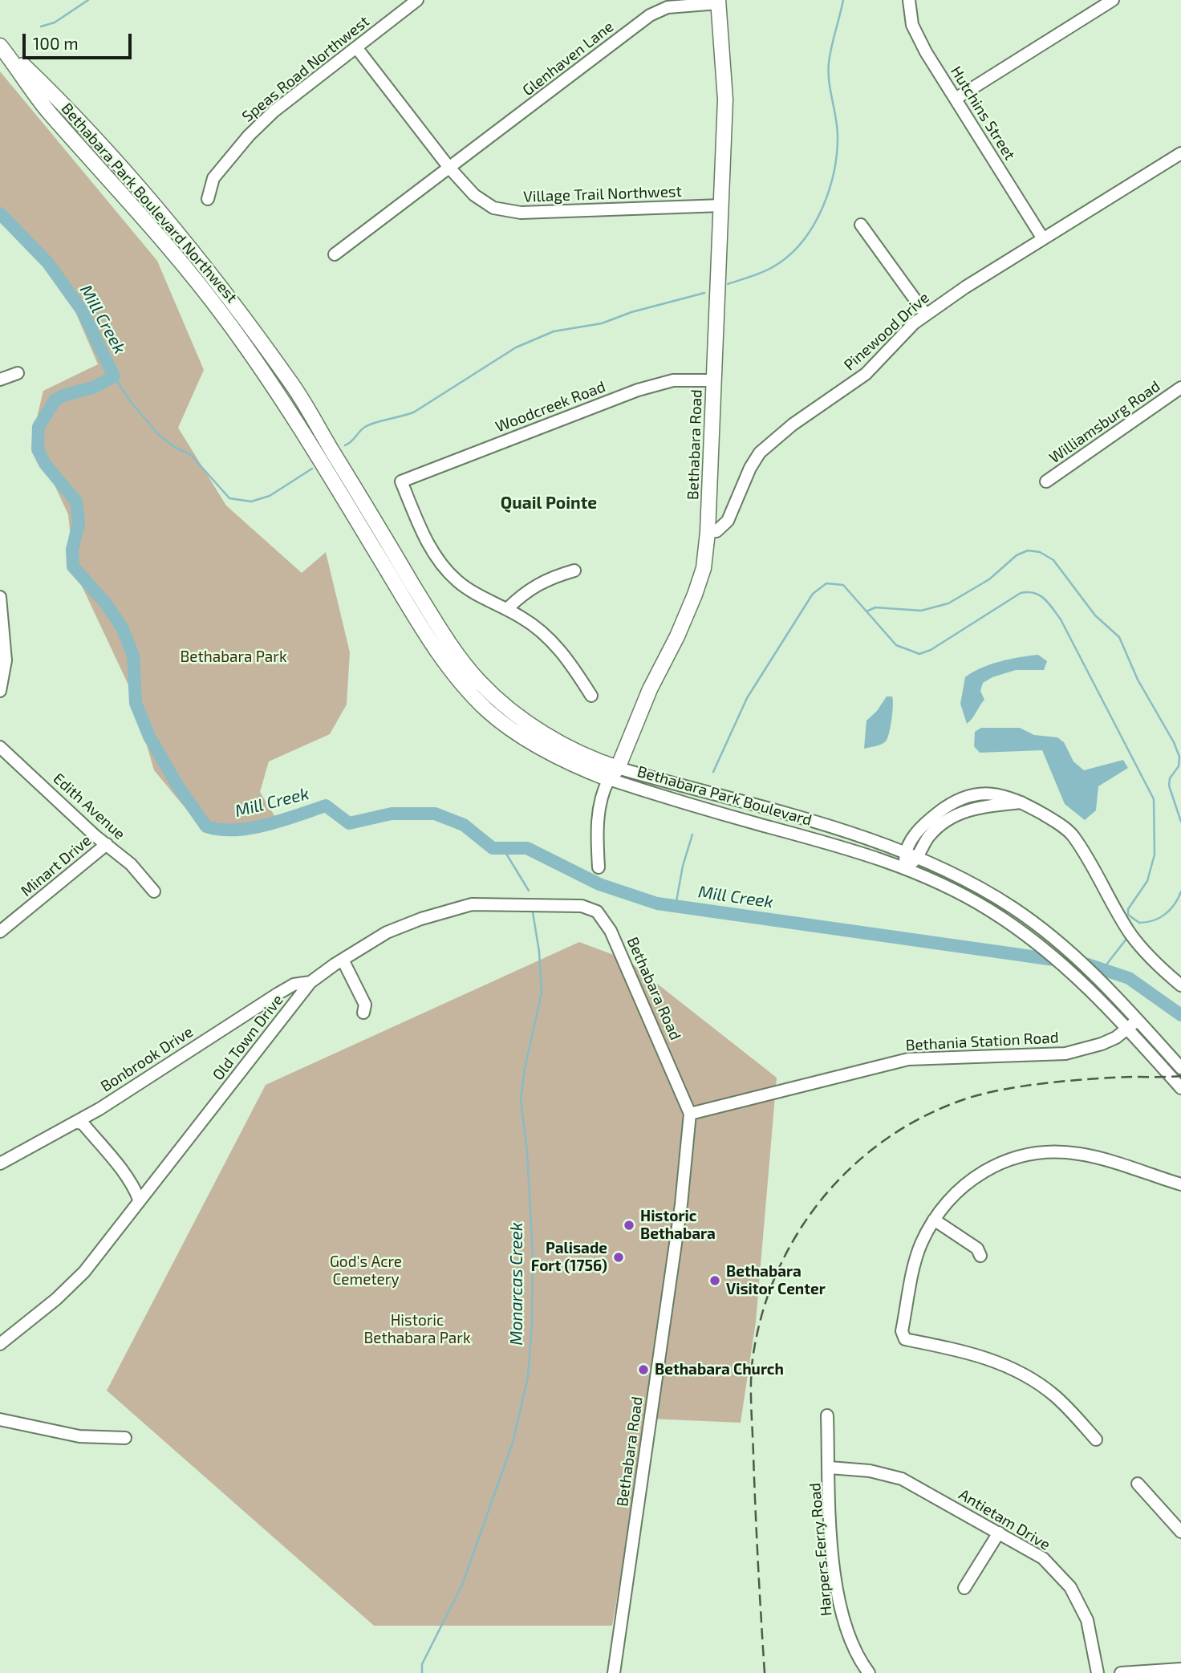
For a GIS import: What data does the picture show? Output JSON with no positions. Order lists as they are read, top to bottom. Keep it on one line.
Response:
{"streets":{"main road":["Bethabara Park Boulevard Northwest","Bethabara Road","Bethabara Park Boulevard"],"street":["Glenhaven Lane","Speas Road Northwest","Hutchins Street","Village Trail Northwest","Pinewood Drive","Woodcreek Road","Williamsburg Road","Edith Avenue","Minart Drive","Old Town Drive","Bethania Station Road","Bonbrook Drive","Antietam Drive","Harpers Ferry Road"]},"crossings":[["Glenhaven Lane","Village Trail Northwest"],["Glenhaven Lane","Bethabara Road"],["Speas Road Northwest","Village Trail Northwest"],["Hutchins Street","Pinewood Drive"],["Village Trail Northwest","Bethabara Road"],["Bethabara Park Boulevard Northwest","Bethabara Park Boulevard"],["Pinewood Drive","Bethabara Road"],["Woodcreek Road","Bethabara Road"],["Bethabara Road","Bethabara Park Boulevard"],["Bethabara Road","Old Town Drive"],["Bethabara Road","Bethania Station Road"],["Bethabara Park Boulevard","Bethania Station Road"],["Edith Avenue","Minart Drive"],["Old Town Drive","Bonbrook Drive"],["Antietam Drive","Harpers Ferry Road"]],"districts":["Quail Pointe"],"water":["Mill Creek","Monarcas Creek"],"parks":["Bethabara Park","God's Acre Cemetery","Historic Bethabara Park"],"places":["Historic Bethabara","Palisade Fort (1756)","Bethabara Visitor Center","Bethabara Church"],"scale_bar":"100 m"}
